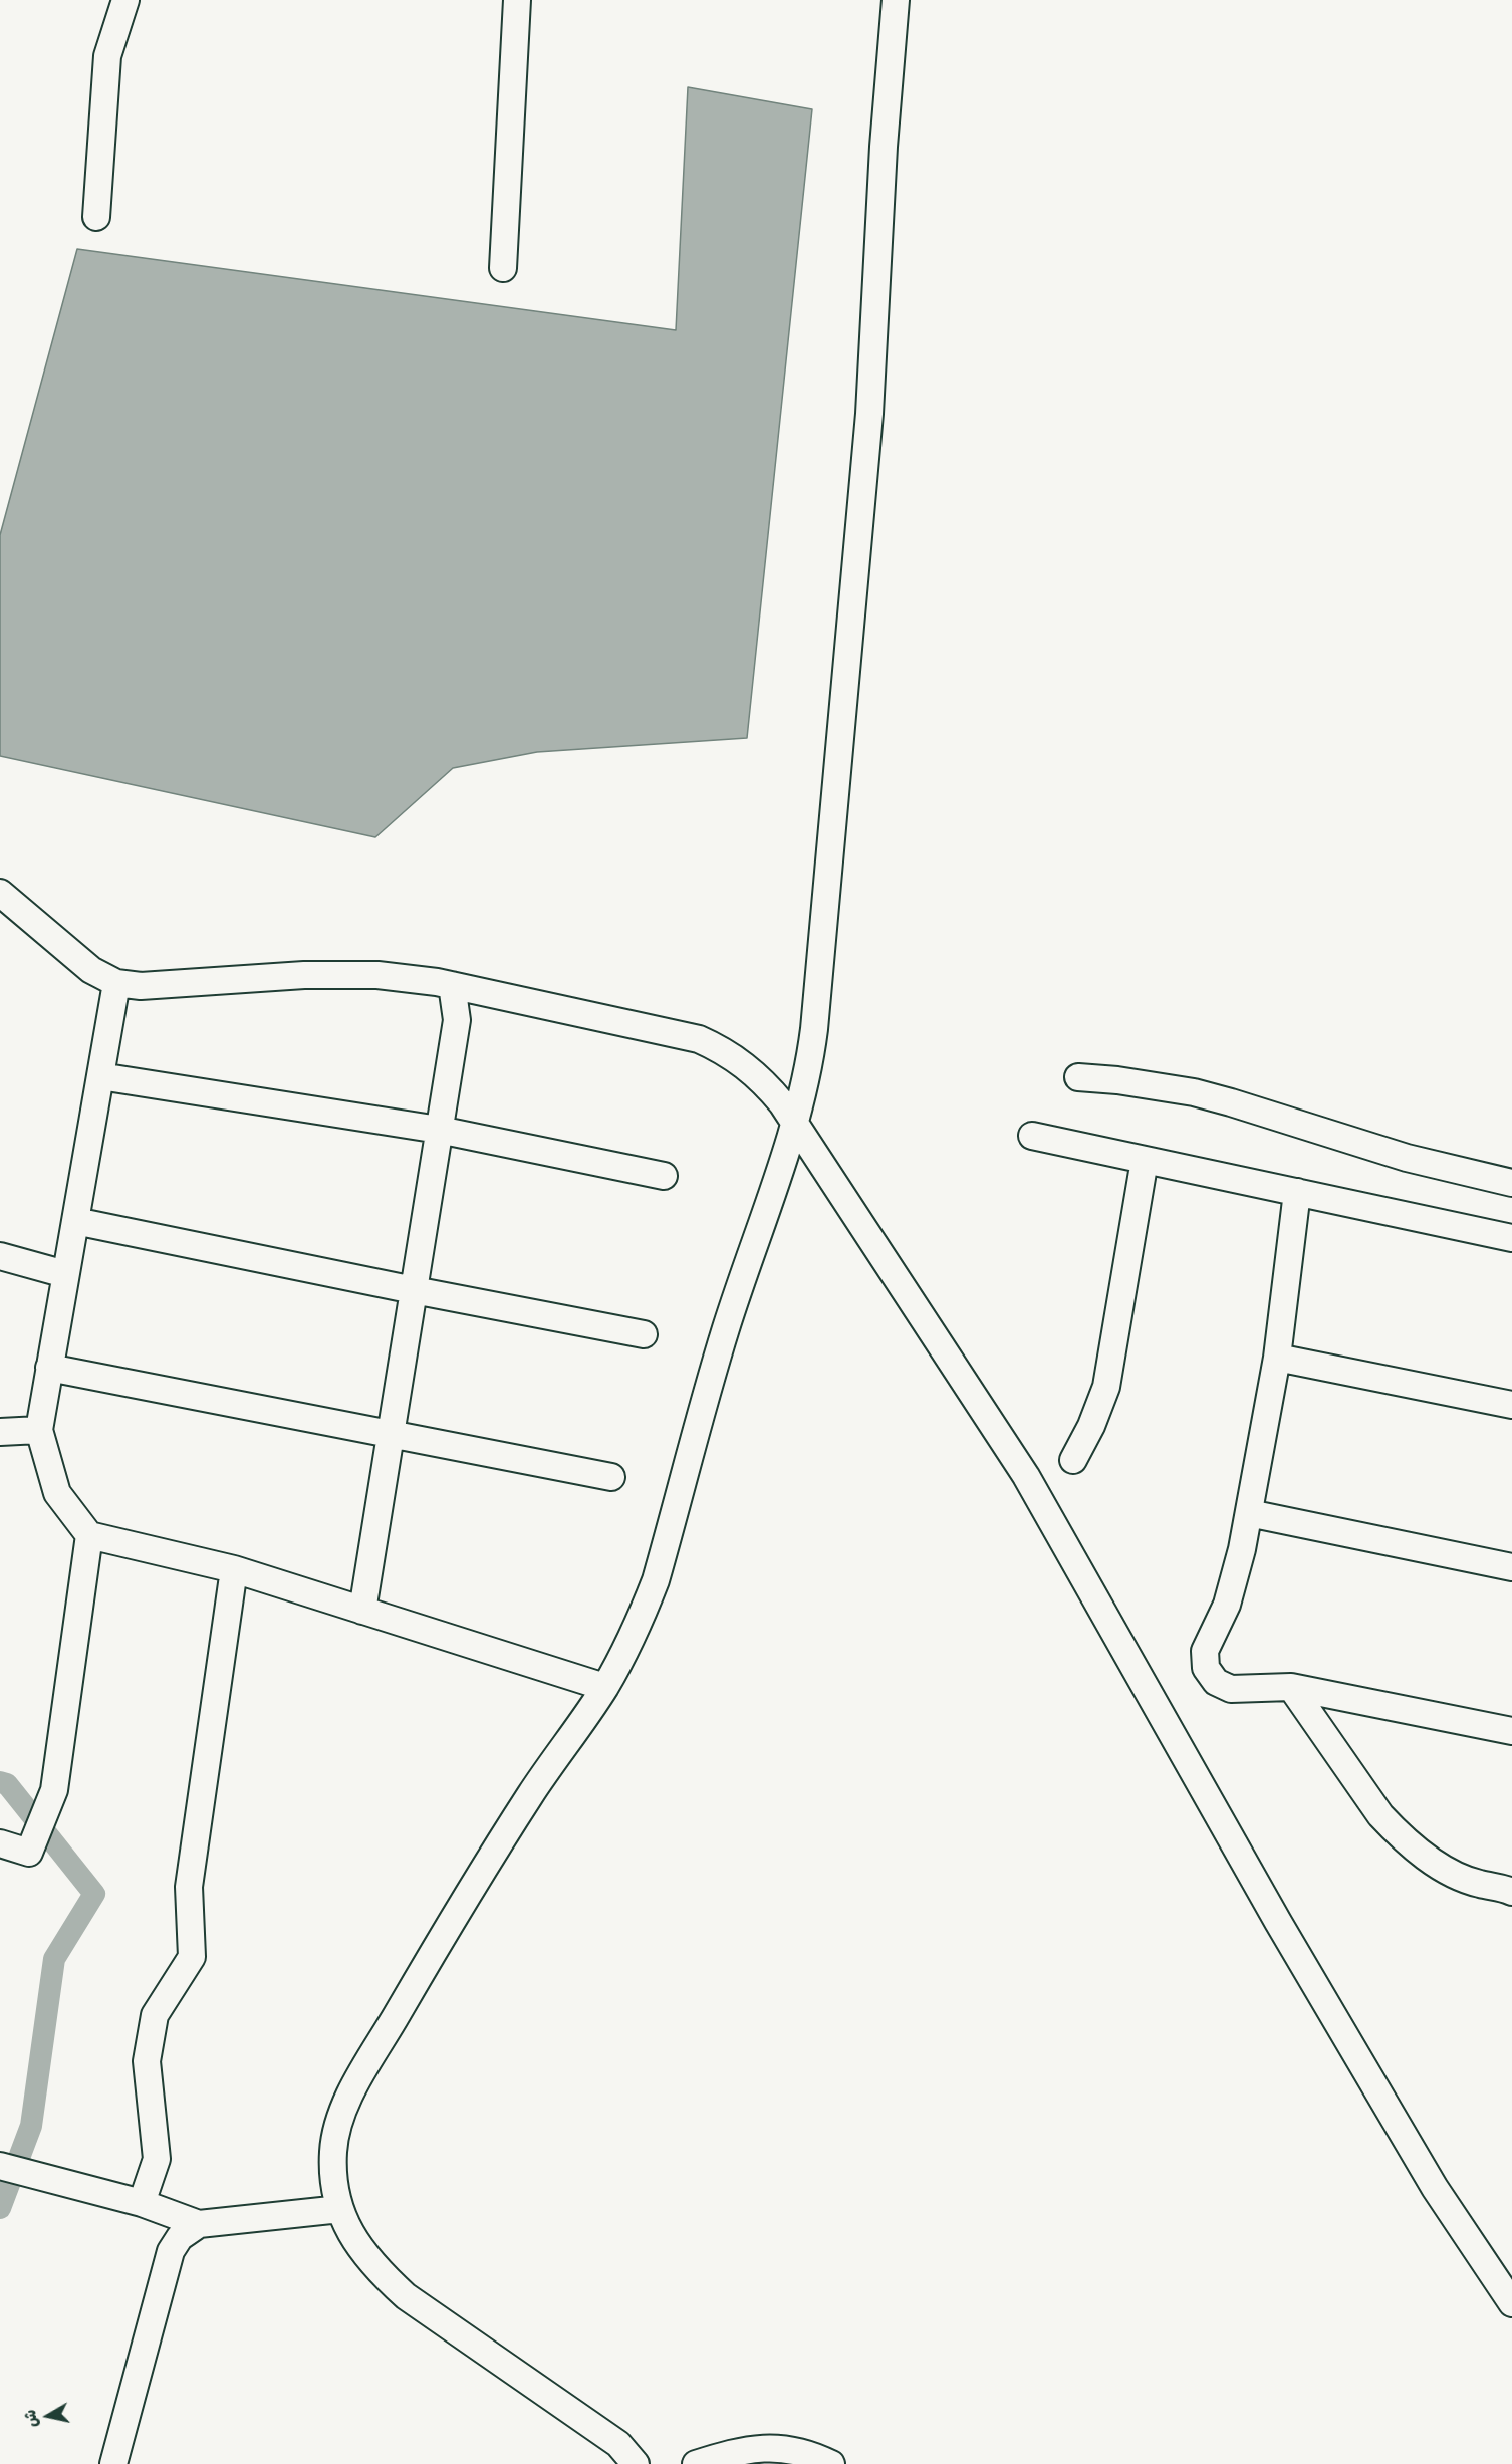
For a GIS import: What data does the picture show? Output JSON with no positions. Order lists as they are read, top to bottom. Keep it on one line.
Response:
{"north":"left"}
